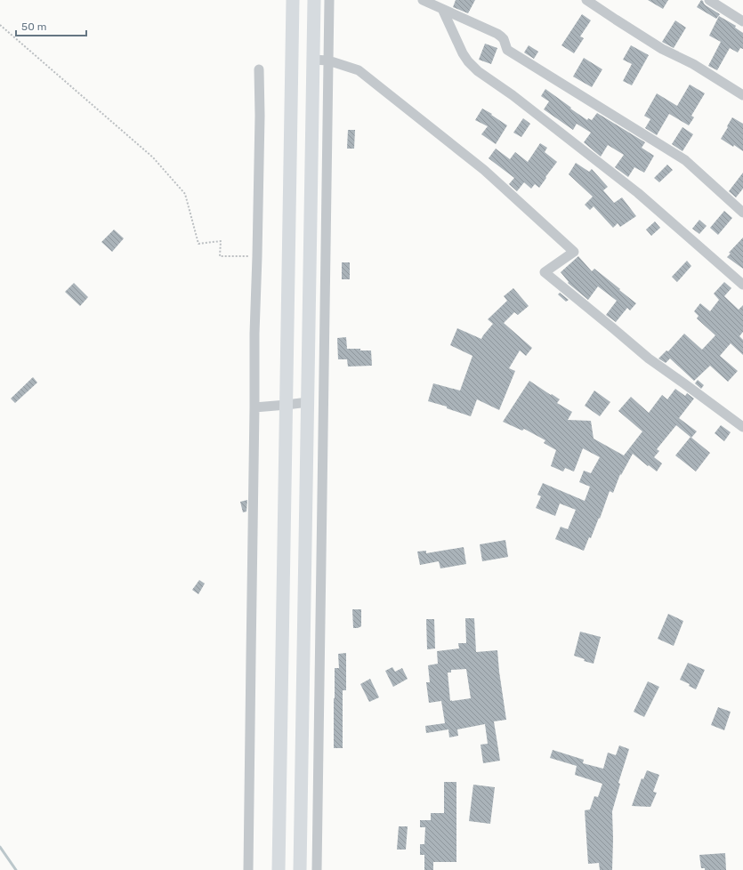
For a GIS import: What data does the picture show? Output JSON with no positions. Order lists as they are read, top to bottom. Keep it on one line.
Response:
{"scale_bar":"50 m"}
